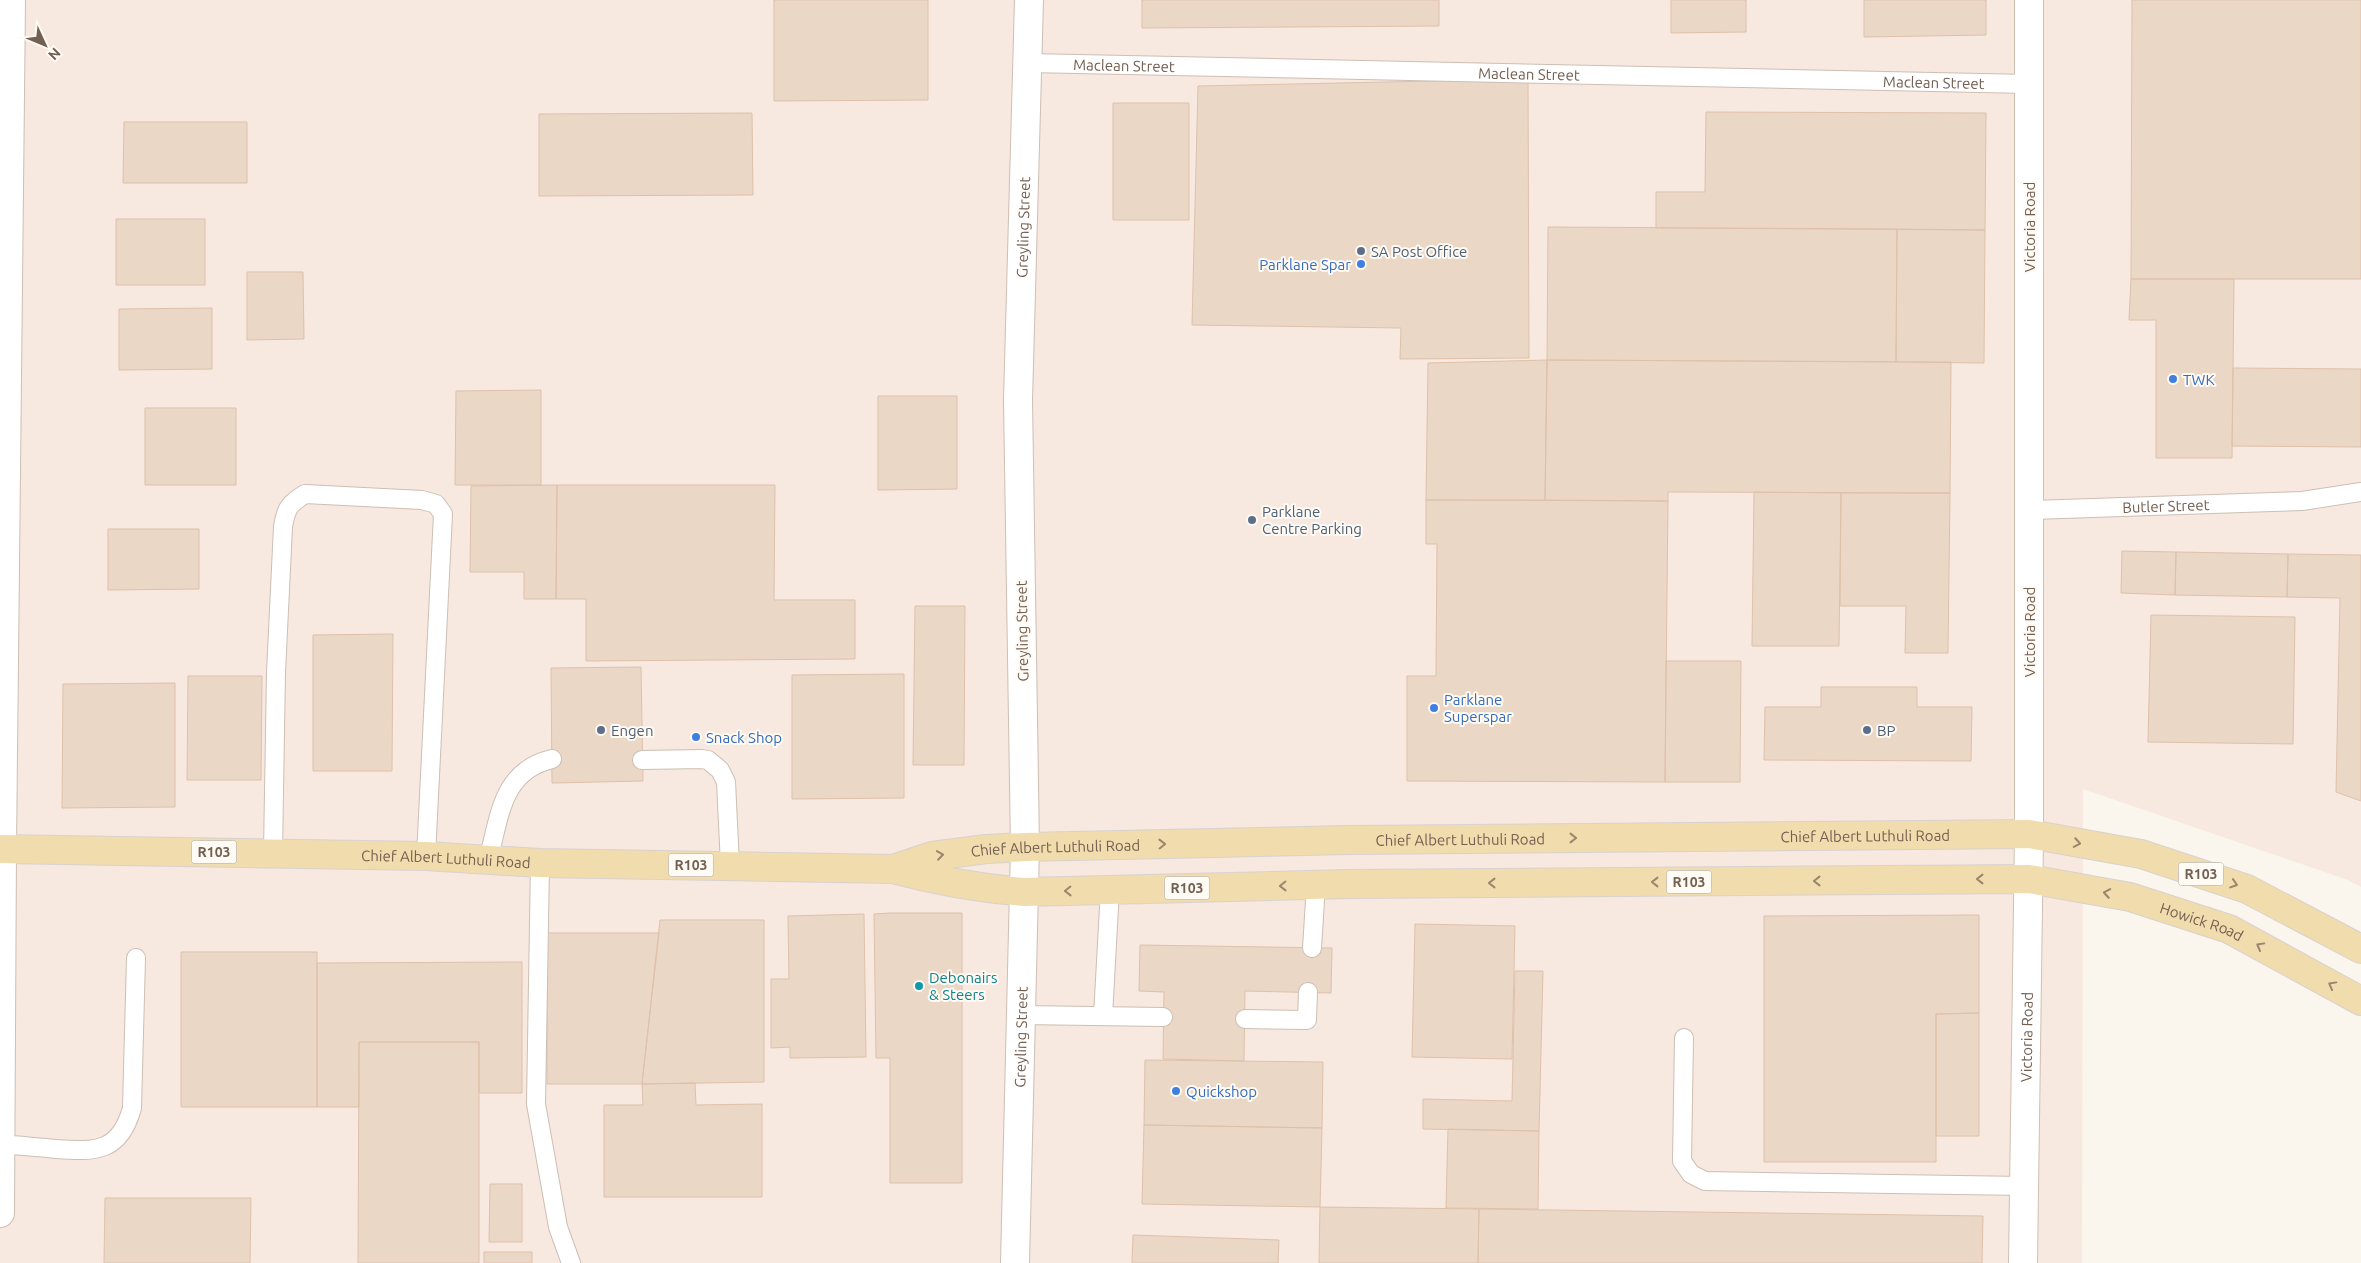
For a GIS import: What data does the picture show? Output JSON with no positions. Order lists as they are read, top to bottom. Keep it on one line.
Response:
{"streets":{"main road":["Chief Albert Luthuli Road","R103","Howick Road"],"street":["Greyling Street","Victoria Road"],"lane":["Maclean Street","Butler Street"]},"crossings":[["Maclean Street","Greyling Street"],["Maclean Street","Victoria Road"],["Greyling Street","Chief Albert Luthuli Road"],["Victoria Road","Butler Street"],["Victoria Road","Chief Albert Luthuli Road"],["Victoria Road","R103"],["Victoria Road","Howick Road"],["Chief Albert Luthuli Road","R103"],["Chief Albert Luthuli Road","Howick Road"]],"places":["SA Post Office","Parklane Spar","TWK","Parklane Centre Parking","Parklane Superspar","Engen","BP","Snack Shop","Debonairs & Steers","Quickshop"],"north":"bottom right"}
